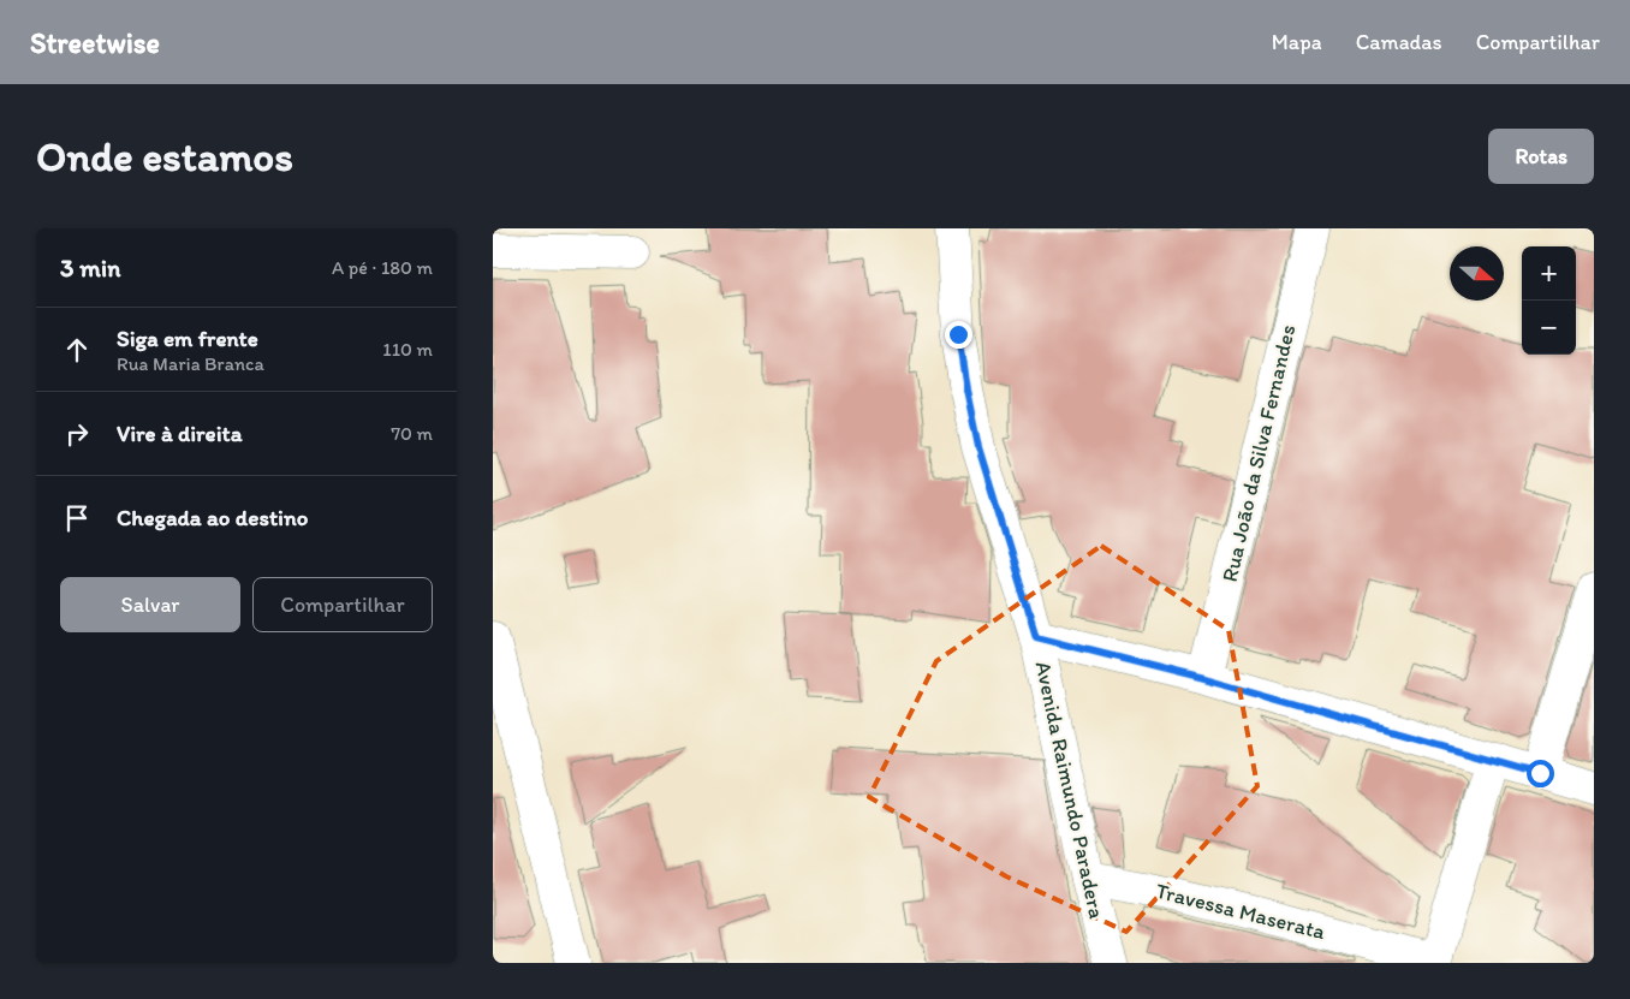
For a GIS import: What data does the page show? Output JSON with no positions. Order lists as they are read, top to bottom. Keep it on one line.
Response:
{"streets":{"street":["Rua João da Silva Fernandes","Avenida Raimundo Paradera","Travessa Maserata"]},"crossings":[["Avenida Raimundo Paradera","Travessa Maserata"]],"north":"right","page":{"header":"Streetwise","nav":["Mapa","Camadas","Compartilhar"],"buttons":["Rotas",["Salvar","Compartilhar"]],"title":"Onde estamos","heading":["3 min","A pé · 180 m"],"map_buttons":["+","−"],"list":[["Siga em frente","Rua Maria Branca","110 m"],["Vire à direita","70 m"],"Chegada ao destino"]}}
